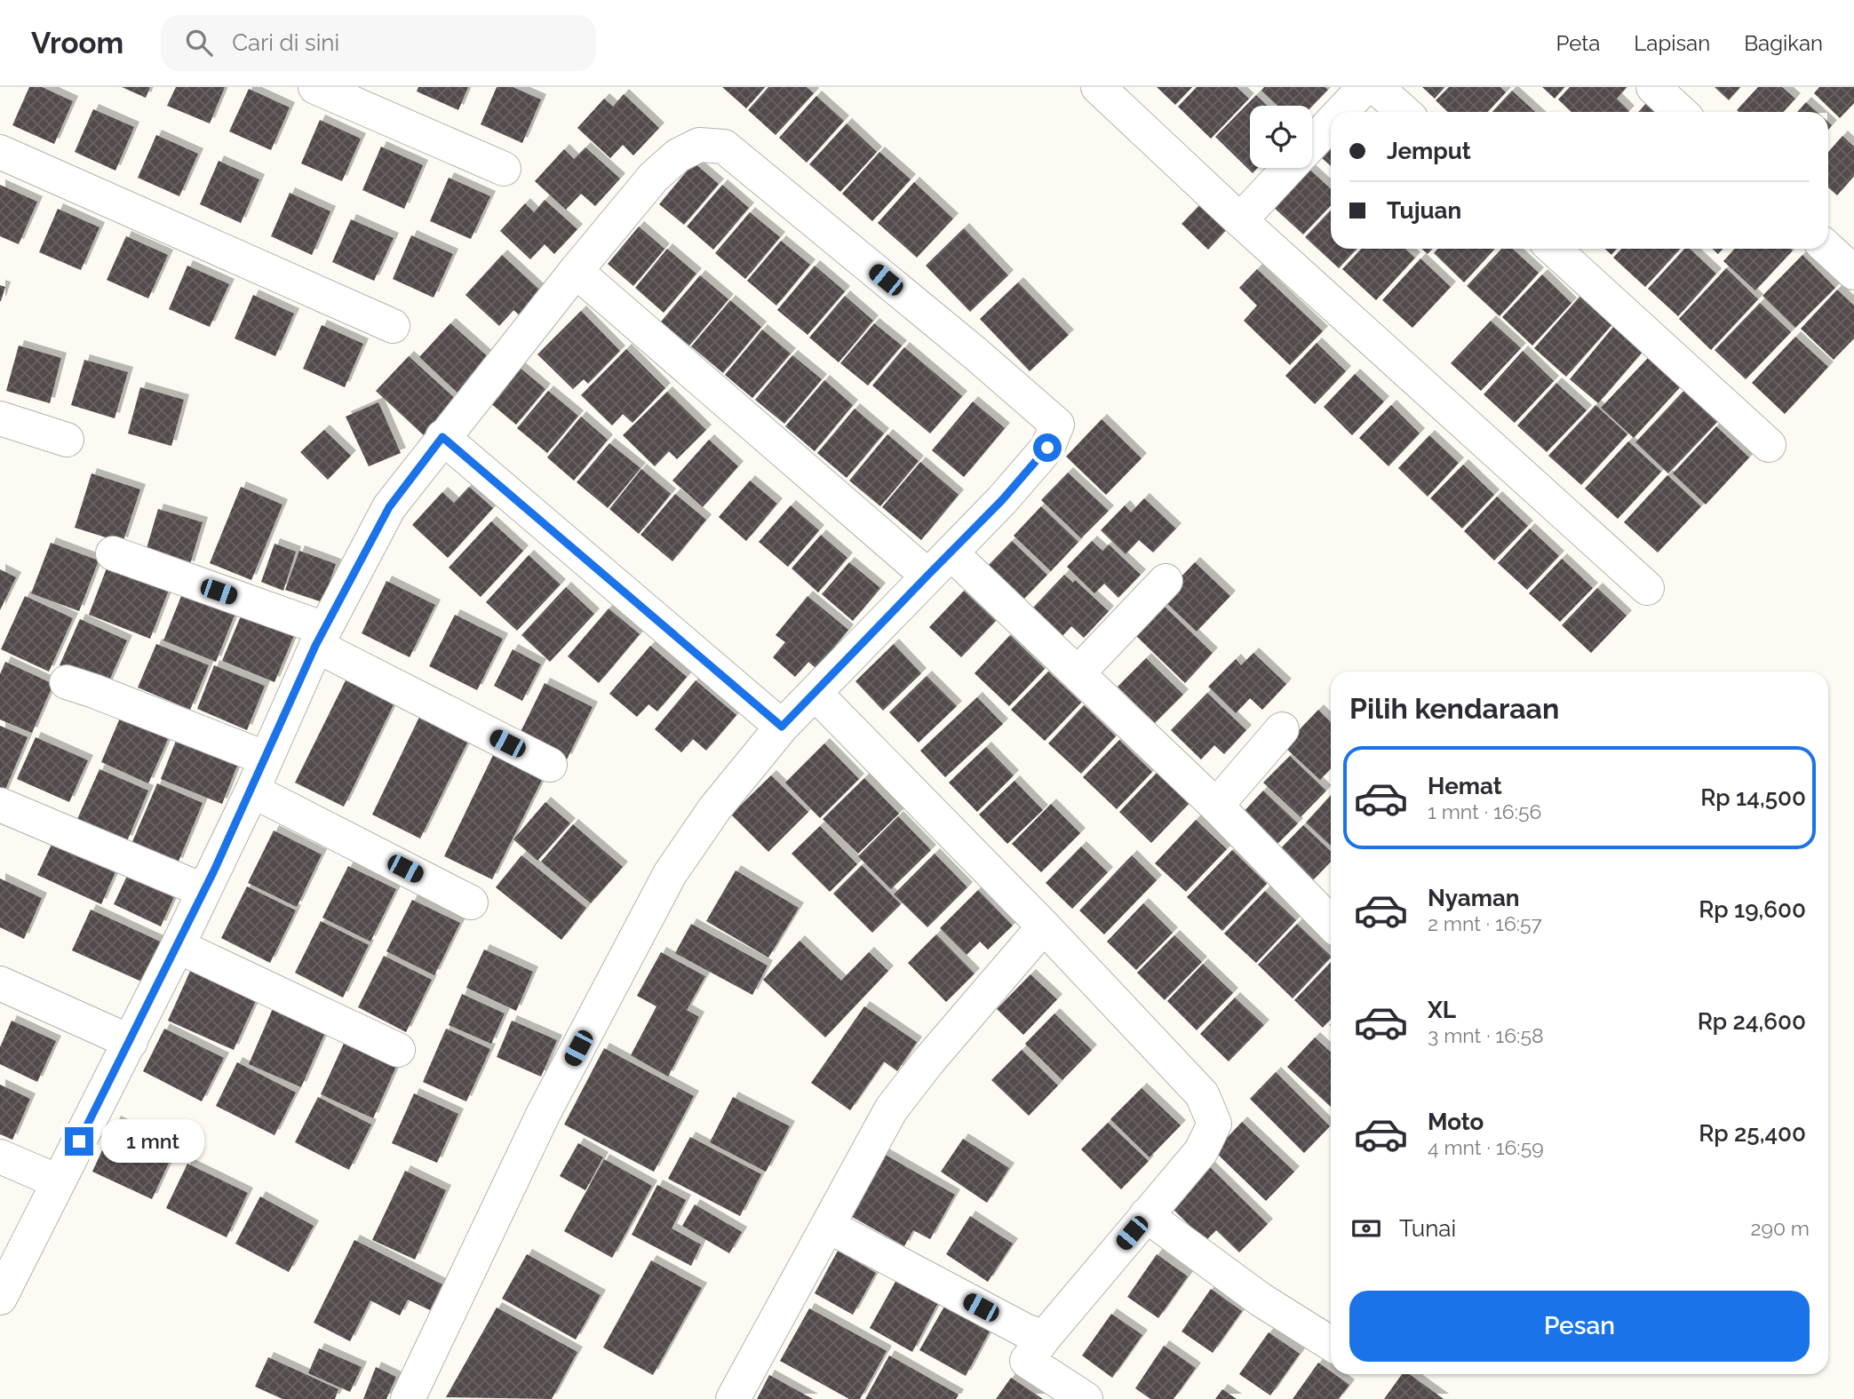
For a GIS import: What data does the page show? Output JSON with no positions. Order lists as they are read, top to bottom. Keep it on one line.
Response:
{"page":{"header":"Vroom","search":"Cari di sini","nav":["Peta","Lapisan","Bagikan"],"banner":["Jemput","Tujuan"],"heading":"Pilih kendaraan","list":[{"name":"Hemat","note":"1 mnt · 16:56","value":"Rp 14,500"},{"name":"Nyaman","note":"2 mnt · 16:57","value":"Rp 19,600"},{"name":"XL","note":"3 mnt · 16:58","value":"Rp 24,600"},{"name":"Moto","note":"4 mnt · 16:59","value":"Rp 25,400"}],"bubble":"1 mnt","pay":["Tunai","290 m"],"buttons":"Pesan"}}
